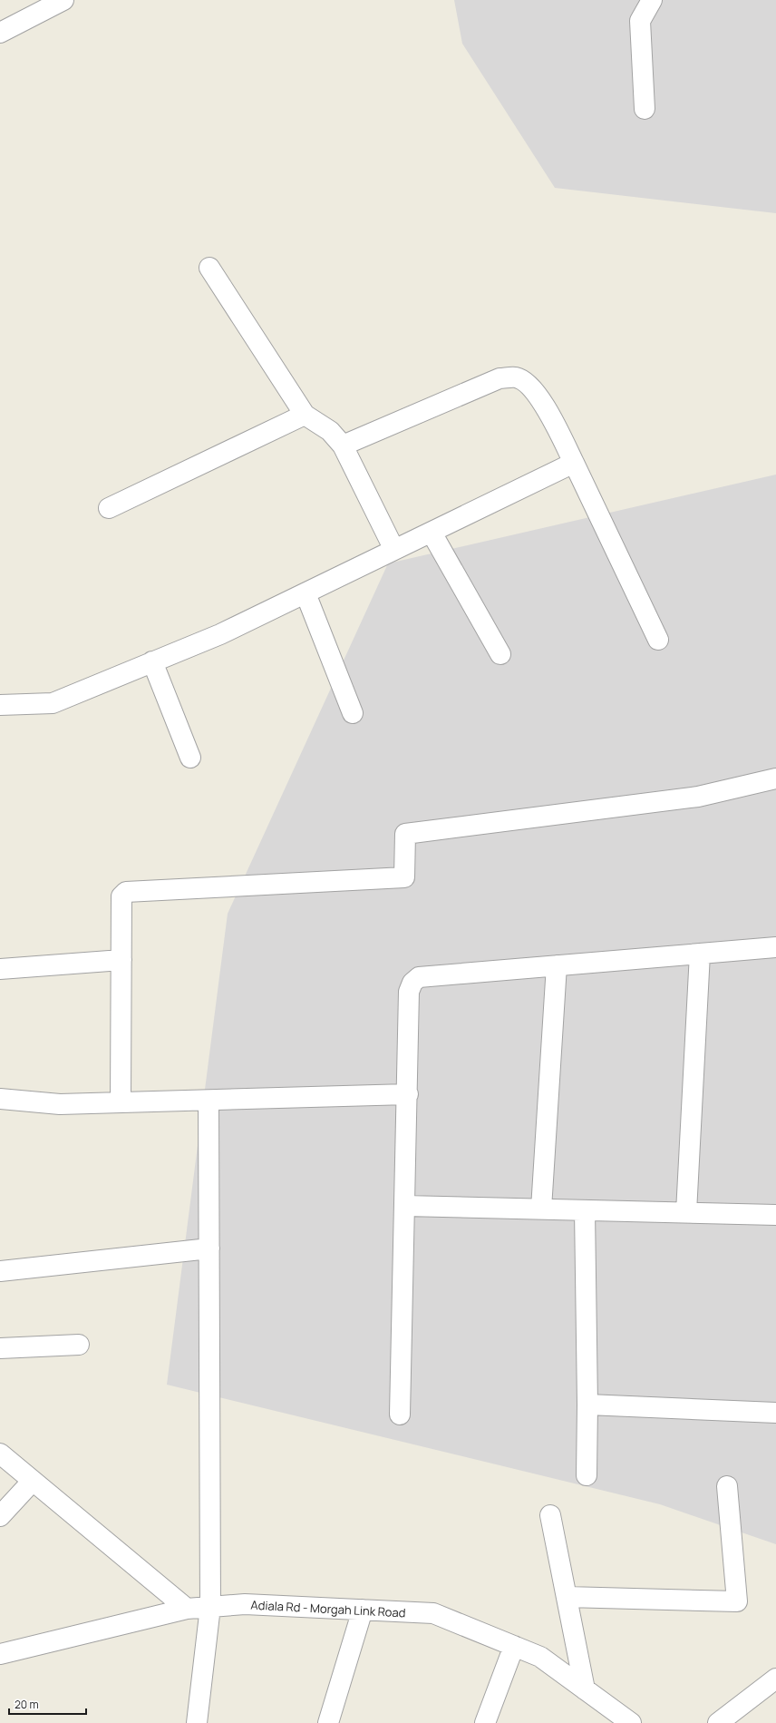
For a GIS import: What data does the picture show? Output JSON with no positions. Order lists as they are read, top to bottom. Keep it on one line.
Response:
{"streets":{"street":["Adiala Rd - Morgah Link Road"]},"scale_bar":"20 m"}
